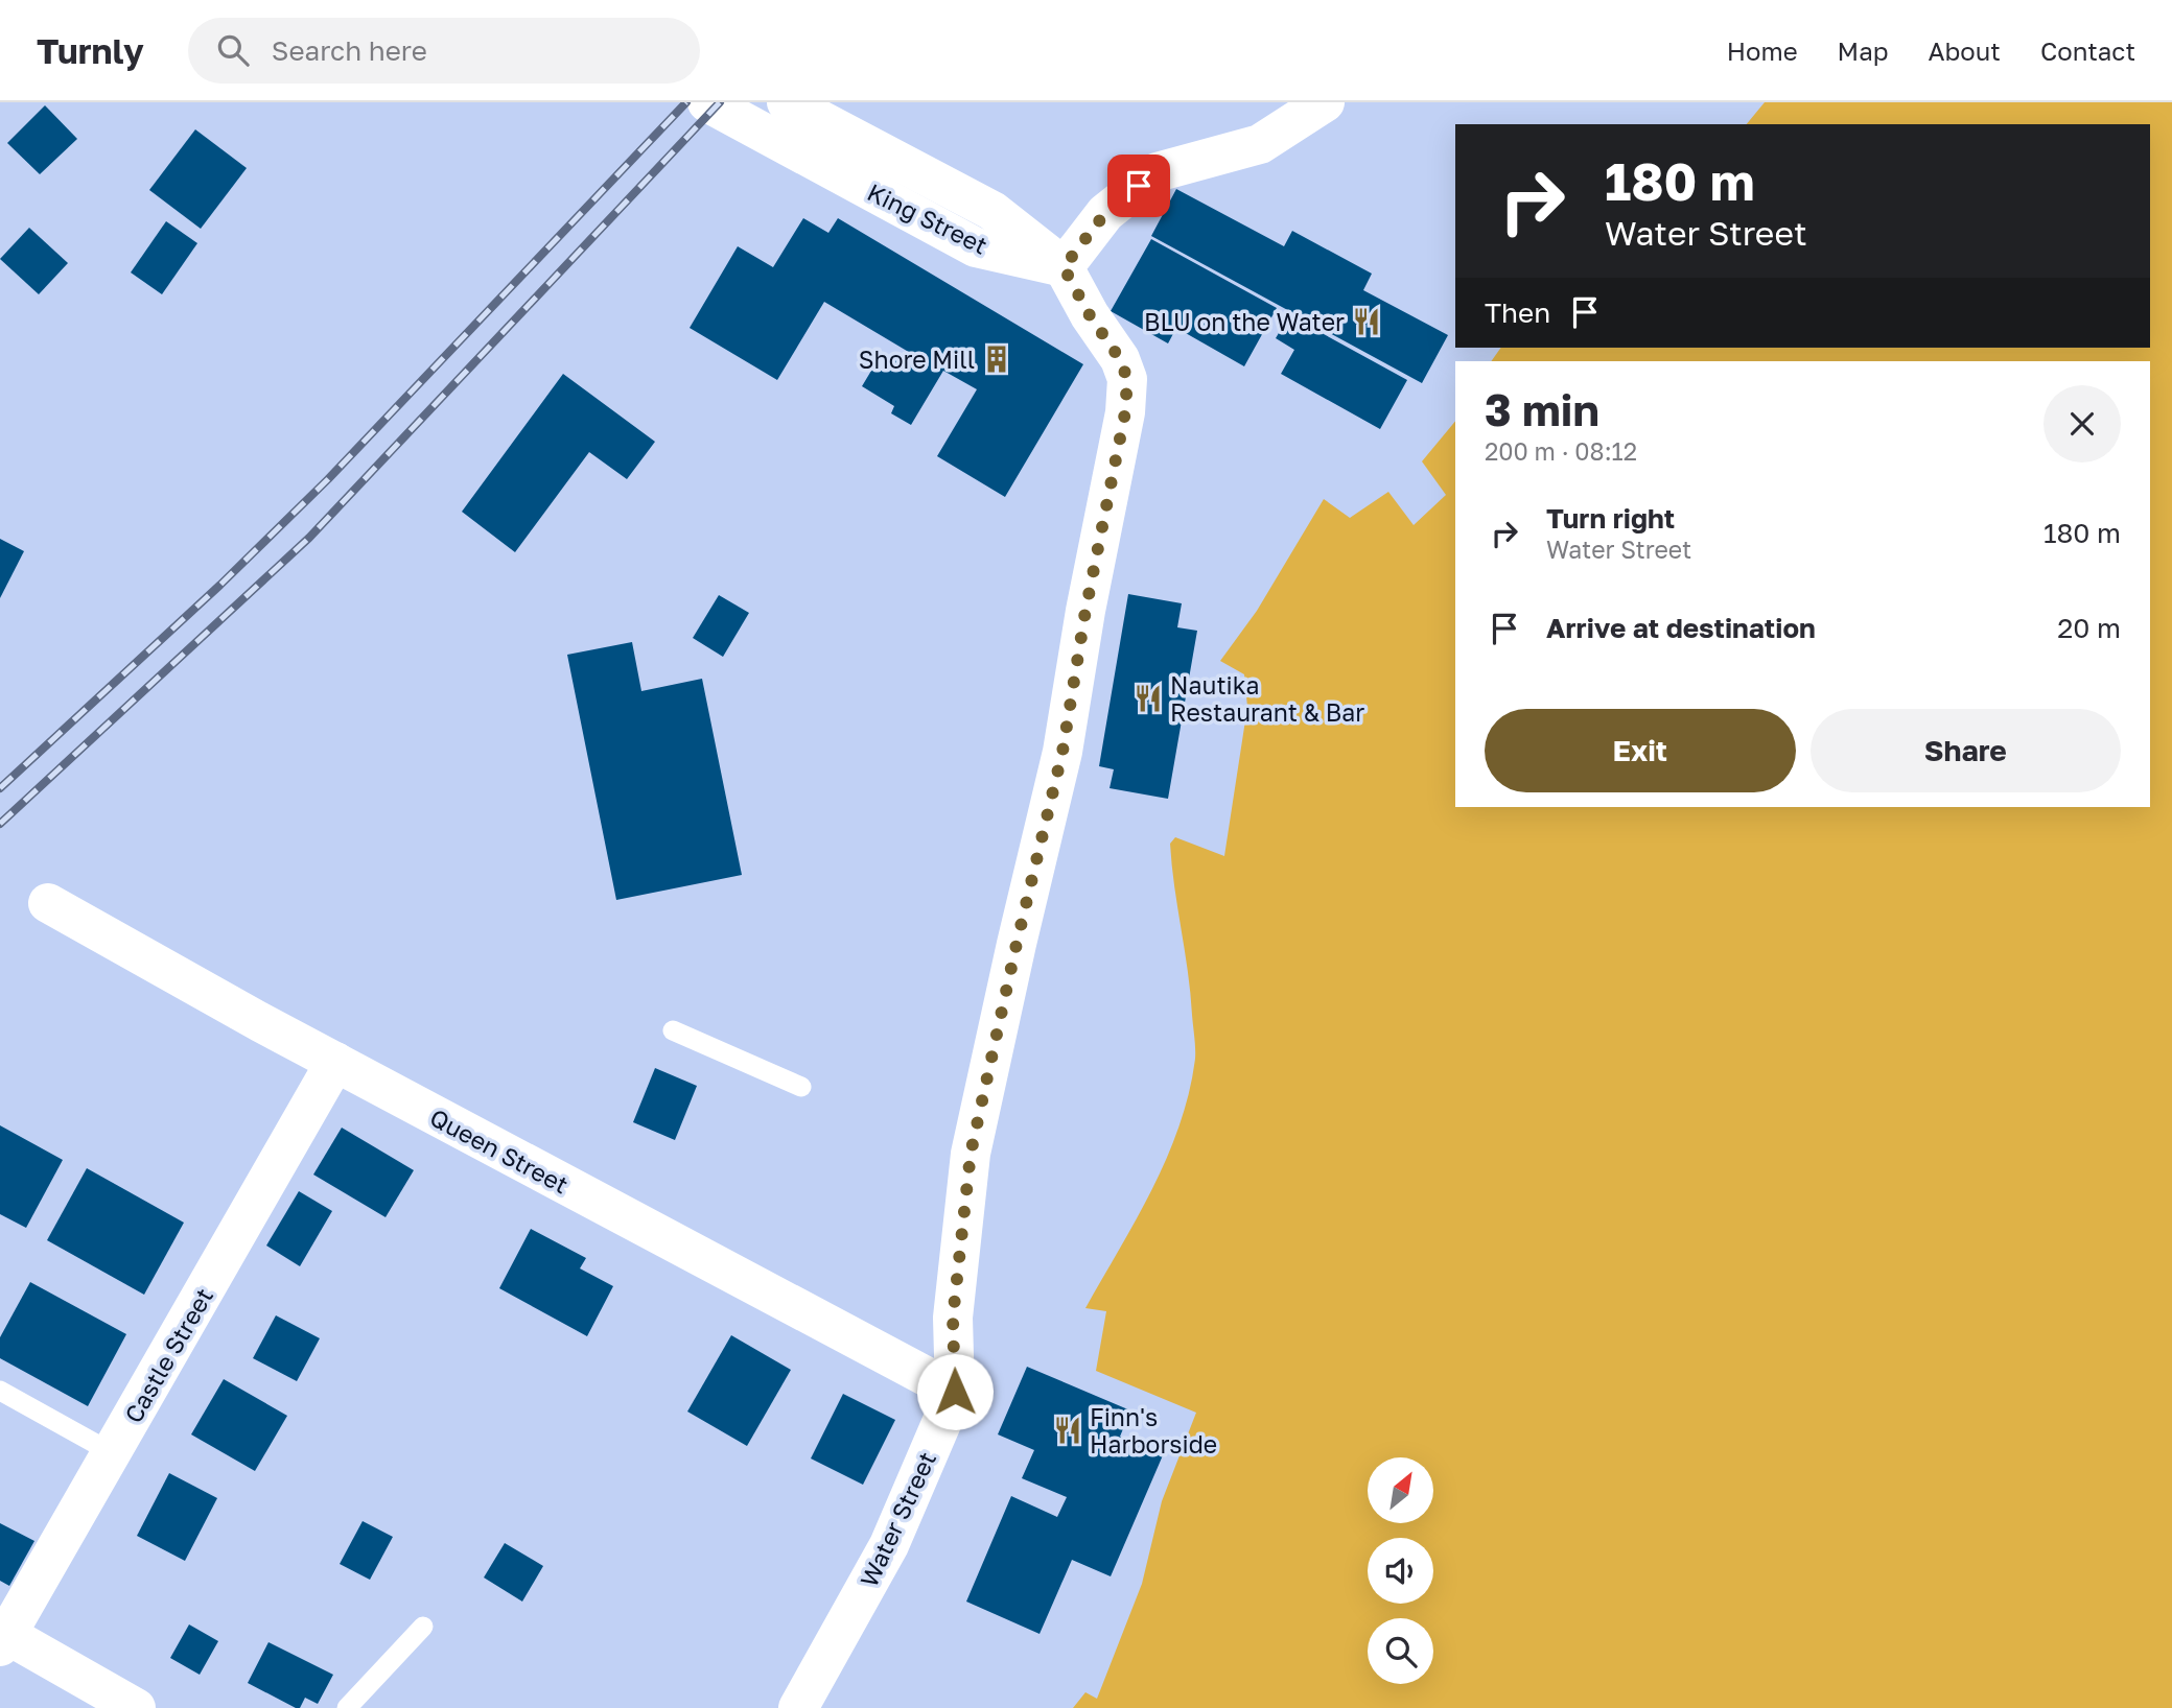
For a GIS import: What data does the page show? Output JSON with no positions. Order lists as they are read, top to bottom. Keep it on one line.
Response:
{"streets":{"street":["King Street","Queen Street","Castle Street","Water Street"]},"crossings":[["King Street","Water Street"],["Queen Street","Castle Street"],["Queen Street","Water Street"]],"places":{"restaurant":["BLU on the Water","Nautika Restaurant & Bar","Finn's Harborside"],"building":["Shore Mill"]},"north":"top right","page":{"header":"Turnly","search":"Search here","nav":["Home","Map","About","Contact"],"turn":["180 m","Water Street"],"then":"Then","heading":["3 min","200 m · 08:12"],"list":[{"name":"Turn right","note":"Water Street","value":"180 m"},{"name":"Arrive at destination","value":"20 m"}],"buttons":["Exit","Share"]}}
